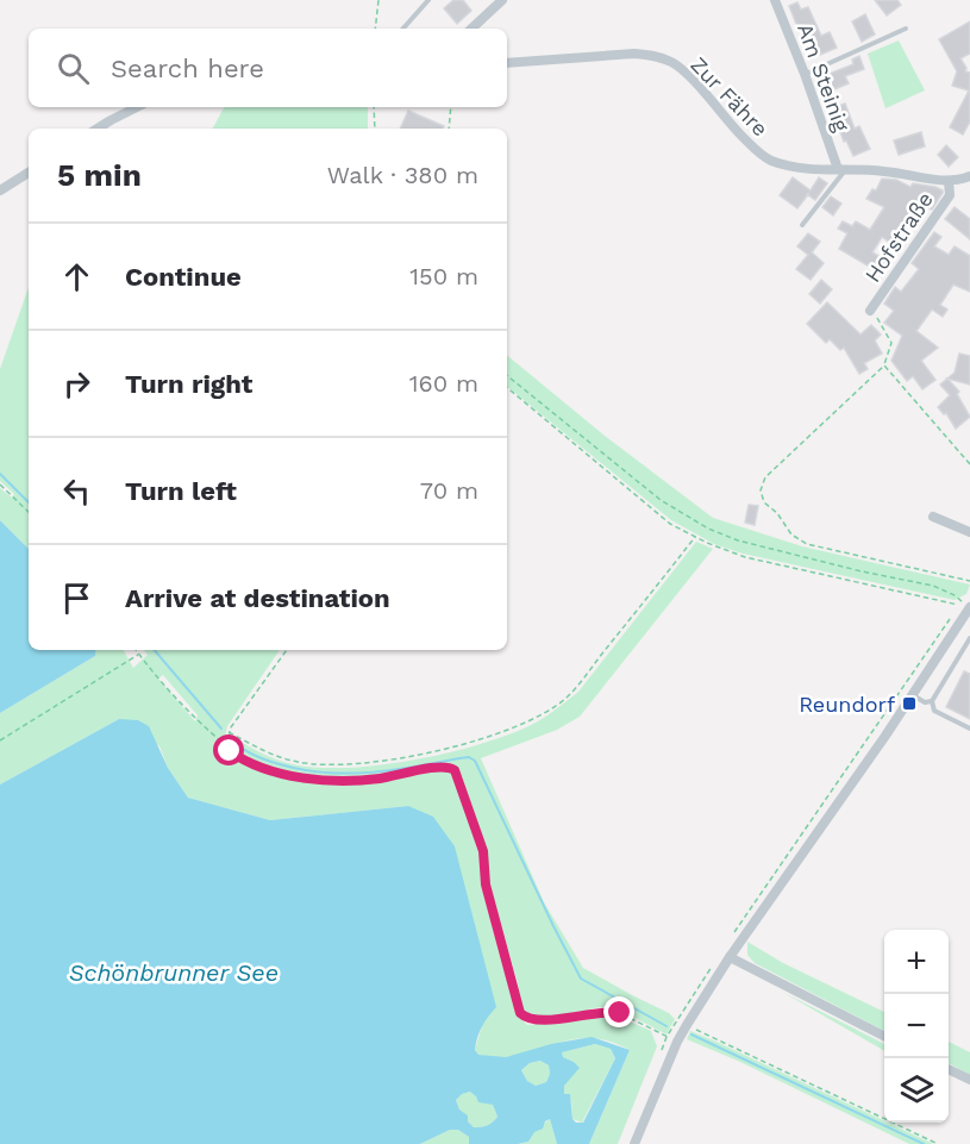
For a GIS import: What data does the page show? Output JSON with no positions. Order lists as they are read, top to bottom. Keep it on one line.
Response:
{"streets":{"street":["Am Steinig","Zur Fähre","Hofstraße"]},"crossings":[["Am Steinig","Zur Fähre"],["Zur Fähre","Hofstraße"]],"water":["Schönbrunner See"],"places":{"transit":["Reundorf"]},"page":{"search":"Search here","heading":["5 min","Walk · 380 m"],"list":[["Continue","150 m"],["Turn right","160 m"],["Turn left","70 m"],"Arrive at destination"],"map_buttons":["+","−"]}}
